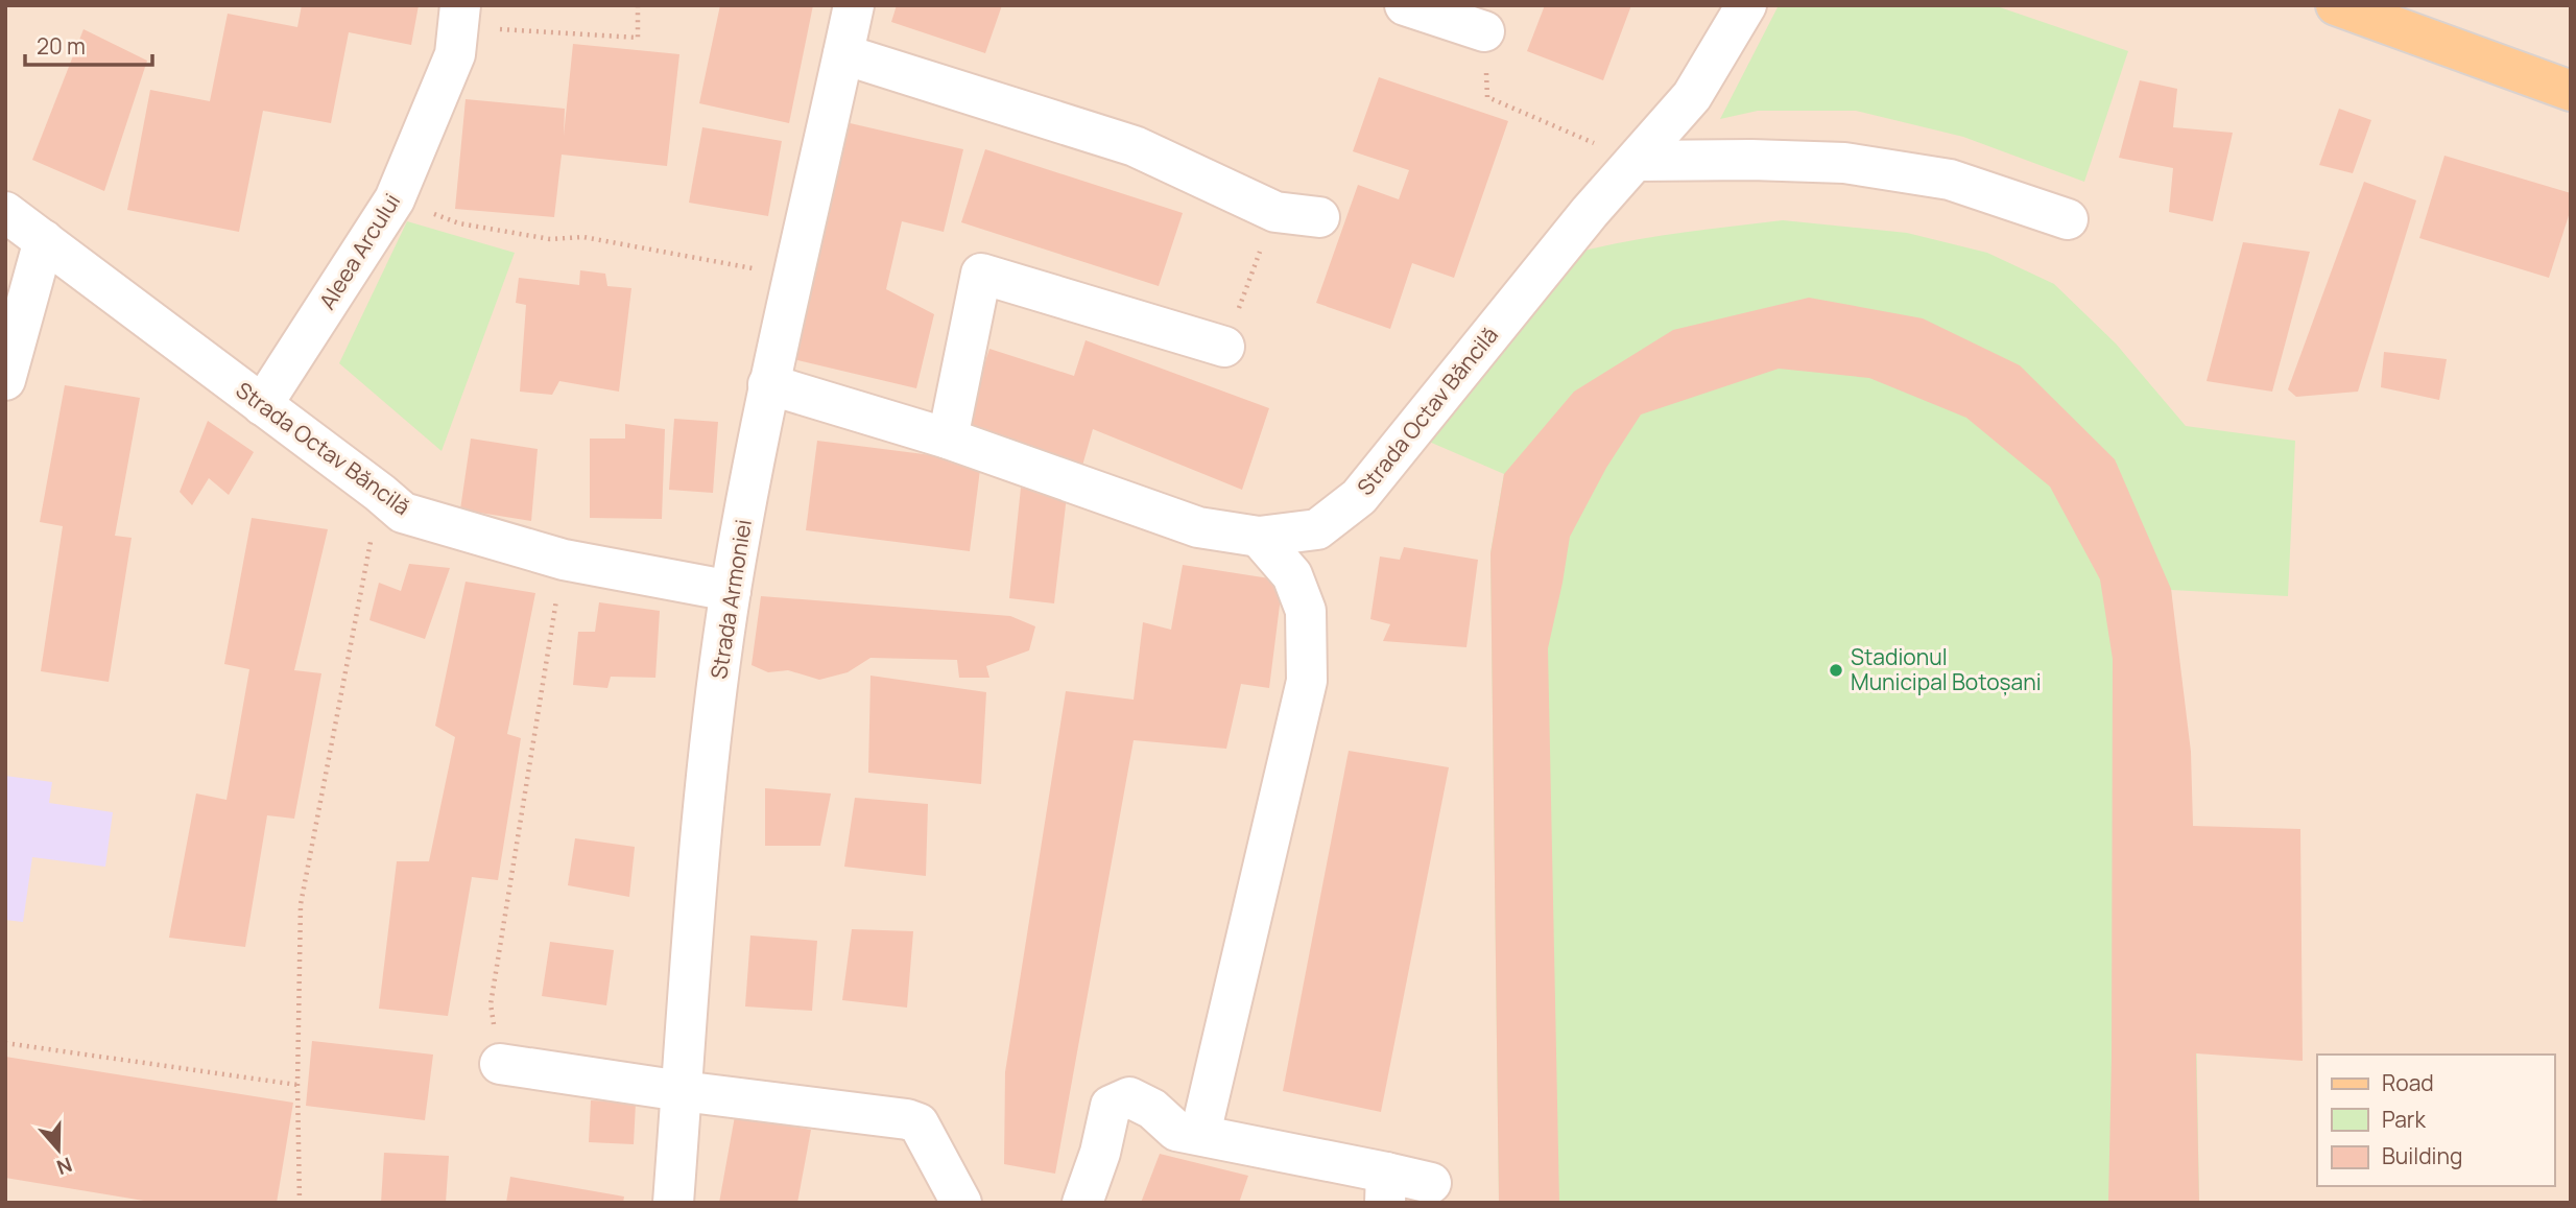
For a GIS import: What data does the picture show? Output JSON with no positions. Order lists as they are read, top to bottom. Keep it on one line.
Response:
{"streets":{"street":["Aleea Arcului","Strada Octav Băncilă","Strada Armoniei"]},"crossings":[["Aleea Arcului","Strada Octav Băncilă"],["Strada Octav Băncilă","Strada Armoniei"]],"places":["Stadionul Municipal Botoșani"],"legend":["Road","Park","Building"],"scale_bar":"20 m","north":"bottom"}
